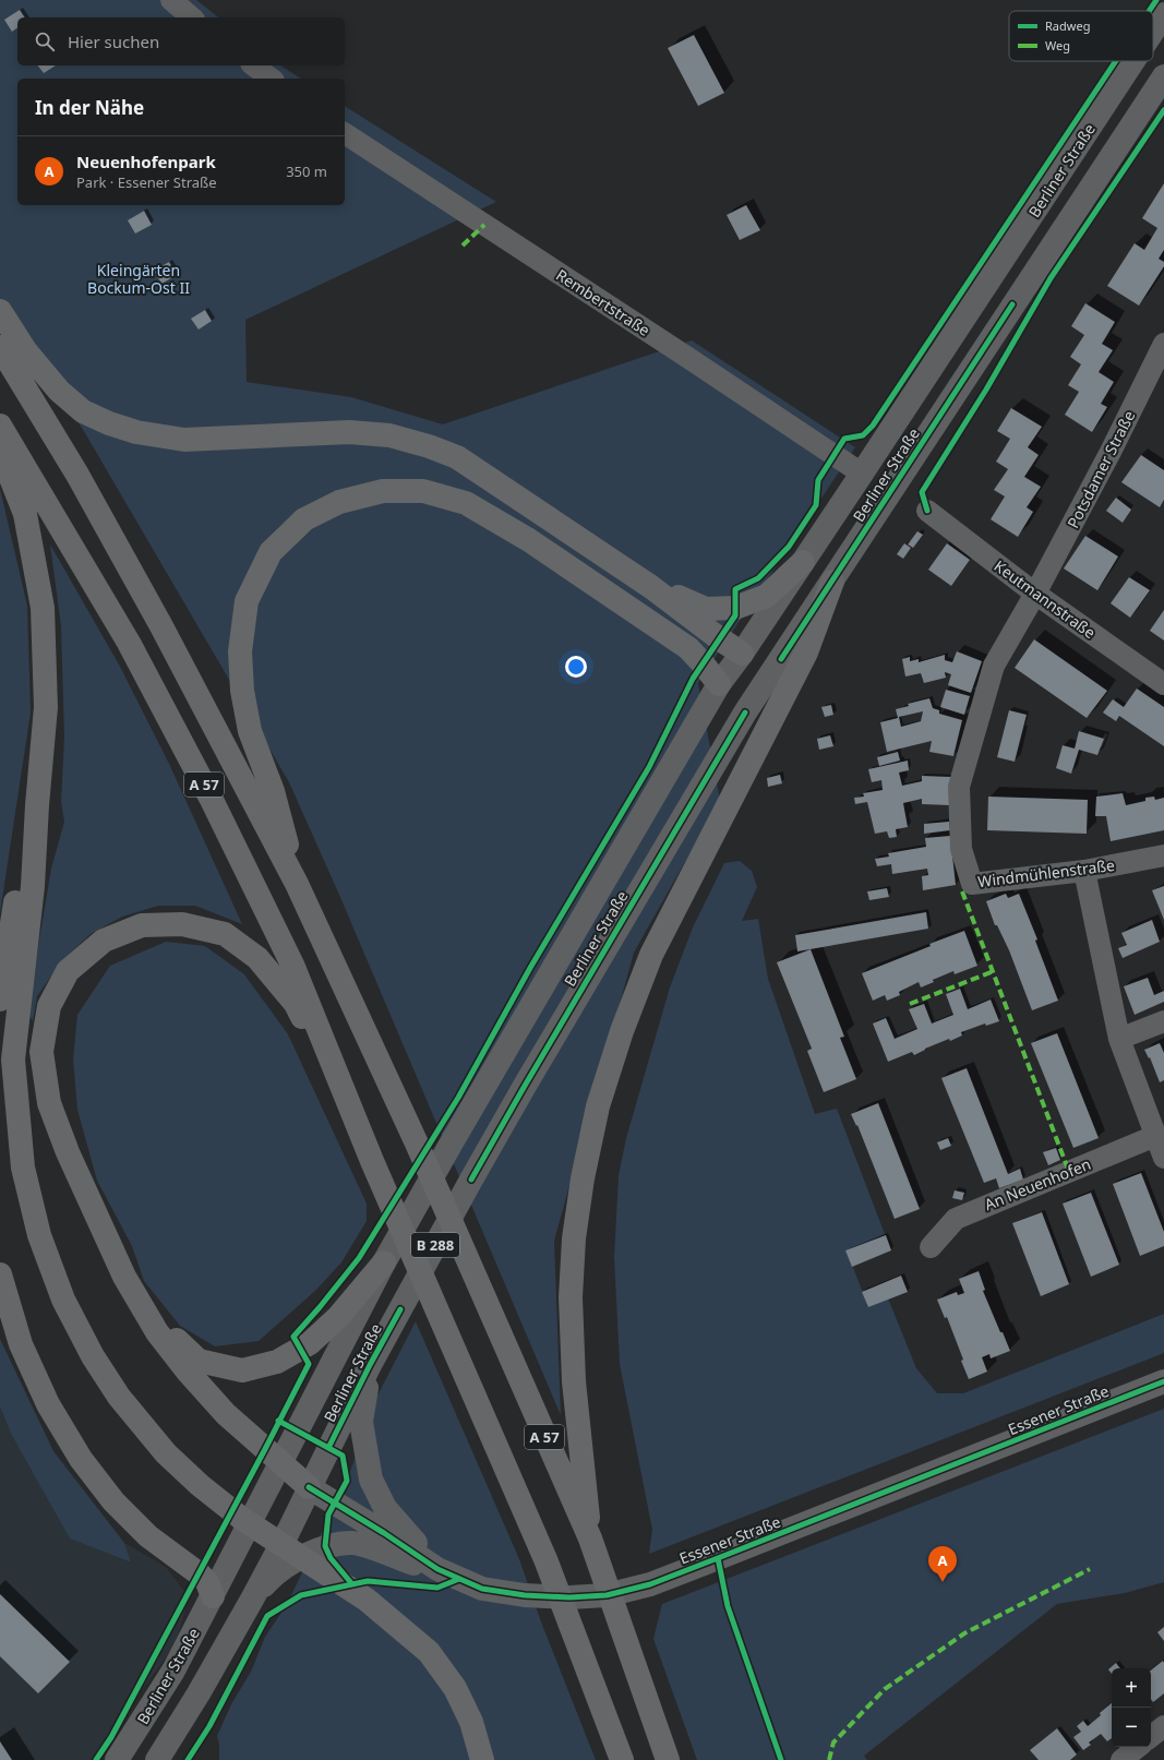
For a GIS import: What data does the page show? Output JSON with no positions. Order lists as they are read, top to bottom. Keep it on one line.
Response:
{"streets":{"highway":["A 57"],"main road":["Berliner Straße","B 288","Essener Straße"],"street":["Rembertstraße","Potsdamer Straße","Keutmannstraße","Windmühlenstraße","An Neuenhofen"]},"crossings":[["Berliner Straße","Rembertstraße"],["Berliner Straße","Essener Straße"],["Potsdamer Straße","Keutmannstraße"],["Potsdamer Straße","Windmühlenstraße"],["Keutmannstraße","Windmühlenstraße"]],"parks":["Kleingärten Bockum-Ost II"],"legend":["Radweg","Weg"],"page":{"search":"Hier suchen","heading":"In der Nähe","list":[{"mark":"A","name":"Neuenhofenpark","note":"Park · Essener Straße","value":"350 m"}],"pins":"A","map_buttons":["+","−"]}}
